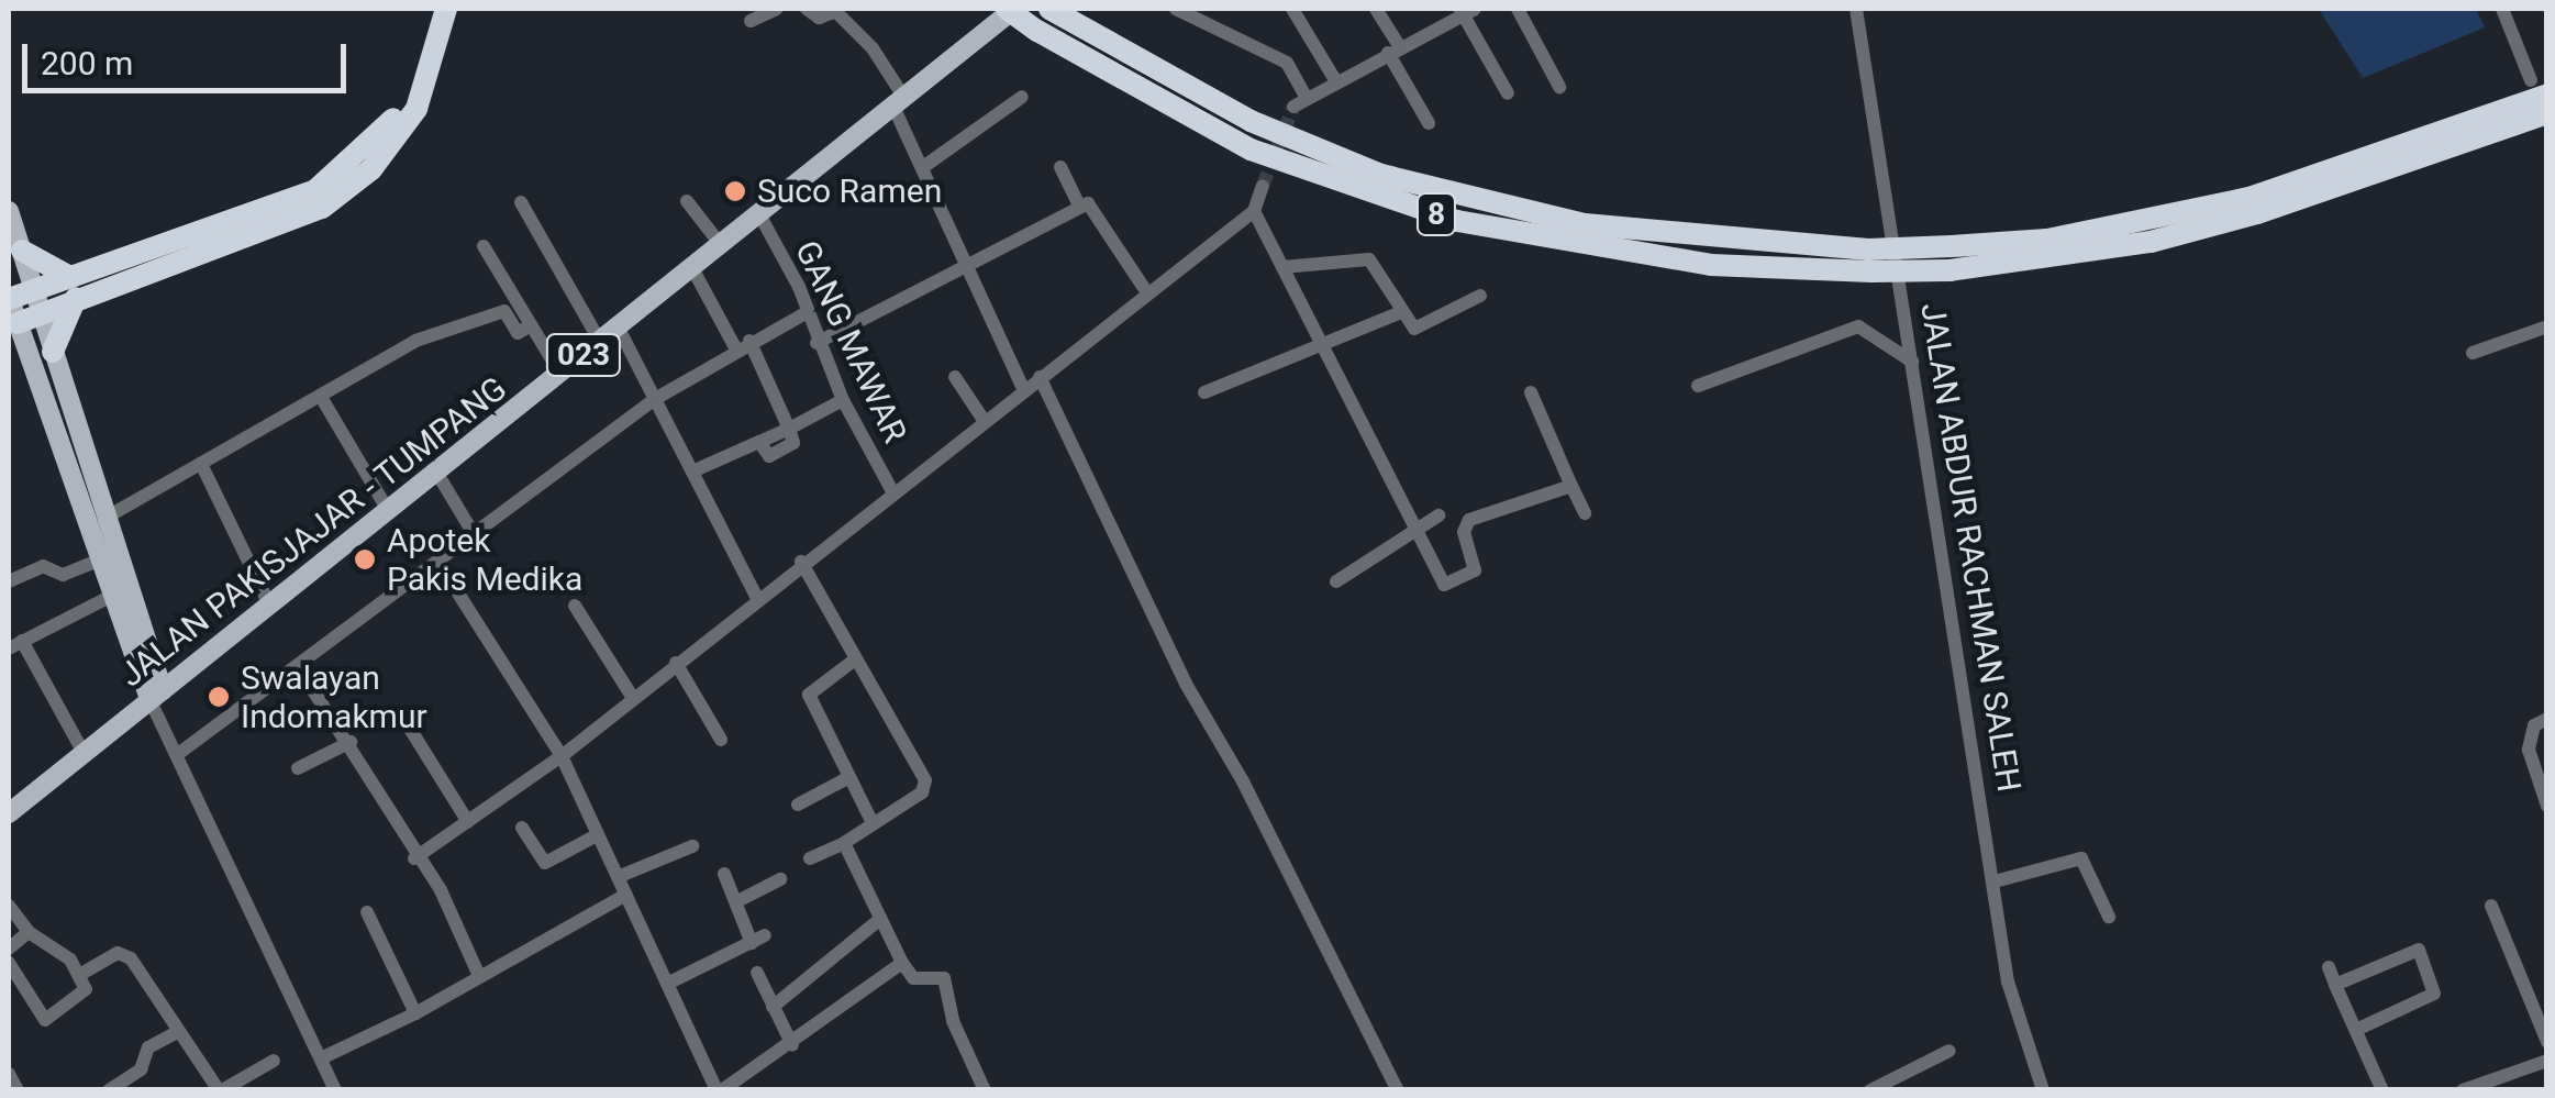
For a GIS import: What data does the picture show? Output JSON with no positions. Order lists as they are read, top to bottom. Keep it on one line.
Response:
{"streets":{"highway":["8"],"main road":["023","JALAN PAKISJAJAR - TUMPANG"],"street":["GANG MAWAR","JALAN ABDUR RACHMAN SALEH"]},"crossings":[["8","JALAN PAKISJAJAR - TUMPANG"],["GANG MAWAR","JALAN PAKISJAJAR - TUMPANG"]],"places":["Suco Ramen","Apotek Pakis Medika","Swalayan Indomakmur"],"scale_bar":"200 m"}
